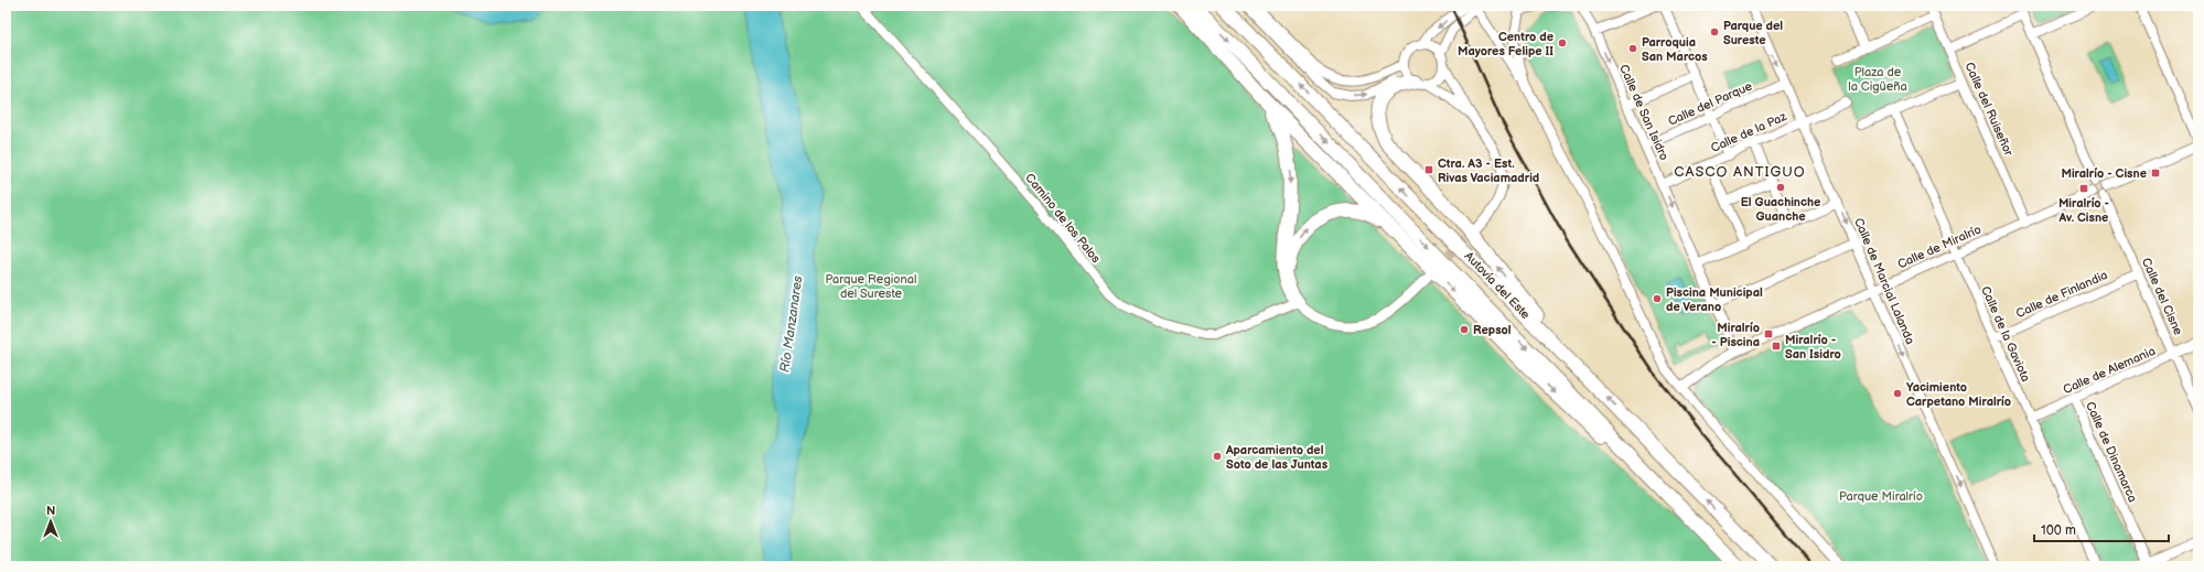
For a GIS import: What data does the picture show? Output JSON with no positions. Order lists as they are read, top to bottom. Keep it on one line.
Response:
{"streets":{"highway":["Autovía del Este"],"street":["Calle del Parque","Calle del Ruiseñor","Calle de San Isidro","Calle de la Paz","Camino de los Palos","Calle de Miralrío","Calle de Marcial Lalanda","Calle de Finlandia","Calle del Cisne","Calle de la Gaviota","Calle de Alemania","Calle de Dinamarca"]},"crossings":[["Calle del Parque","Calle de San Isidro"],["Calle del Parque","Calle de Marcial Lalanda"],["Calle del Ruiseñor","Calle de Miralrío"],["Calle de San Isidro","Calle de la Paz"],["Calle de San Isidro","Calle de Miralrío"],["Calle de la Paz","Calle de Marcial Lalanda"],["Calle de Miralrío","Calle de Marcial Lalanda"],["Calle de Miralrío","Calle del Cisne"],["Calle de Miralrío","Calle de la Gaviota"],["Calle de Finlandia","Calle del Cisne"],["Calle de Finlandia","Calle de la Gaviota"],["Calle del Cisne","Calle de Alemania"],["Calle de la Gaviota","Calle de Alemania"],["Calle de Alemania","Calle de Dinamarca"]],"one_way":["Calle de Marcial Lalanda"],"districts":["CASCO ANTIGUO"],"water":["Río Manzanares"],"parks":["Plaza de la Cigüeña","Parque Regional del Sureste","Parque Miralrío"],"places":{"other":["Parque del Sureste","Centro de Mayores Felipe II","Parroquia San Marcos","El Guachinche Guanche","Piscina Municipal de Verano","Repsol","Yacimiento Carpetano Miralrío","Aparcamiento del Soto de las Juntas"],"transit":["Ctra. A3 - Est. Rivas Vaciamadrid","Miralrío - Cisne","Miralrío - Av. Cisne","Miralrío - Piscina","Miralrío - San Isidro"]},"scale_bar":"100 m","north":"top"}
